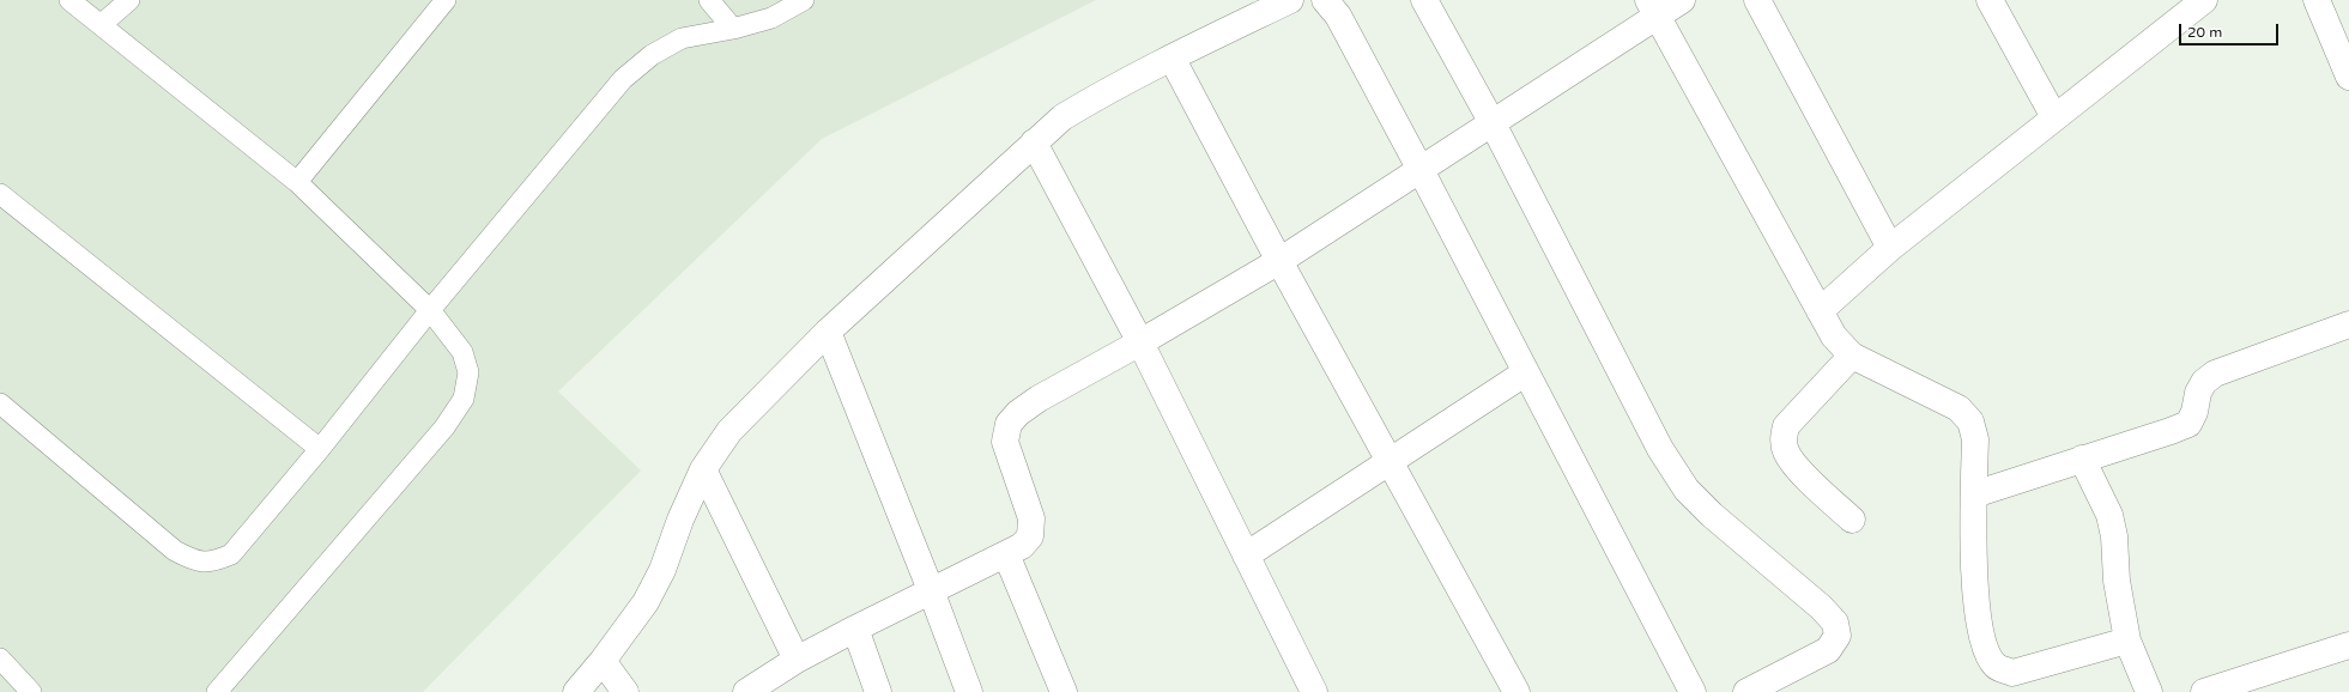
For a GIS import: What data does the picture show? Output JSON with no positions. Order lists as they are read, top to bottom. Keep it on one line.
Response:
{"scale_bar":"20 m"}
